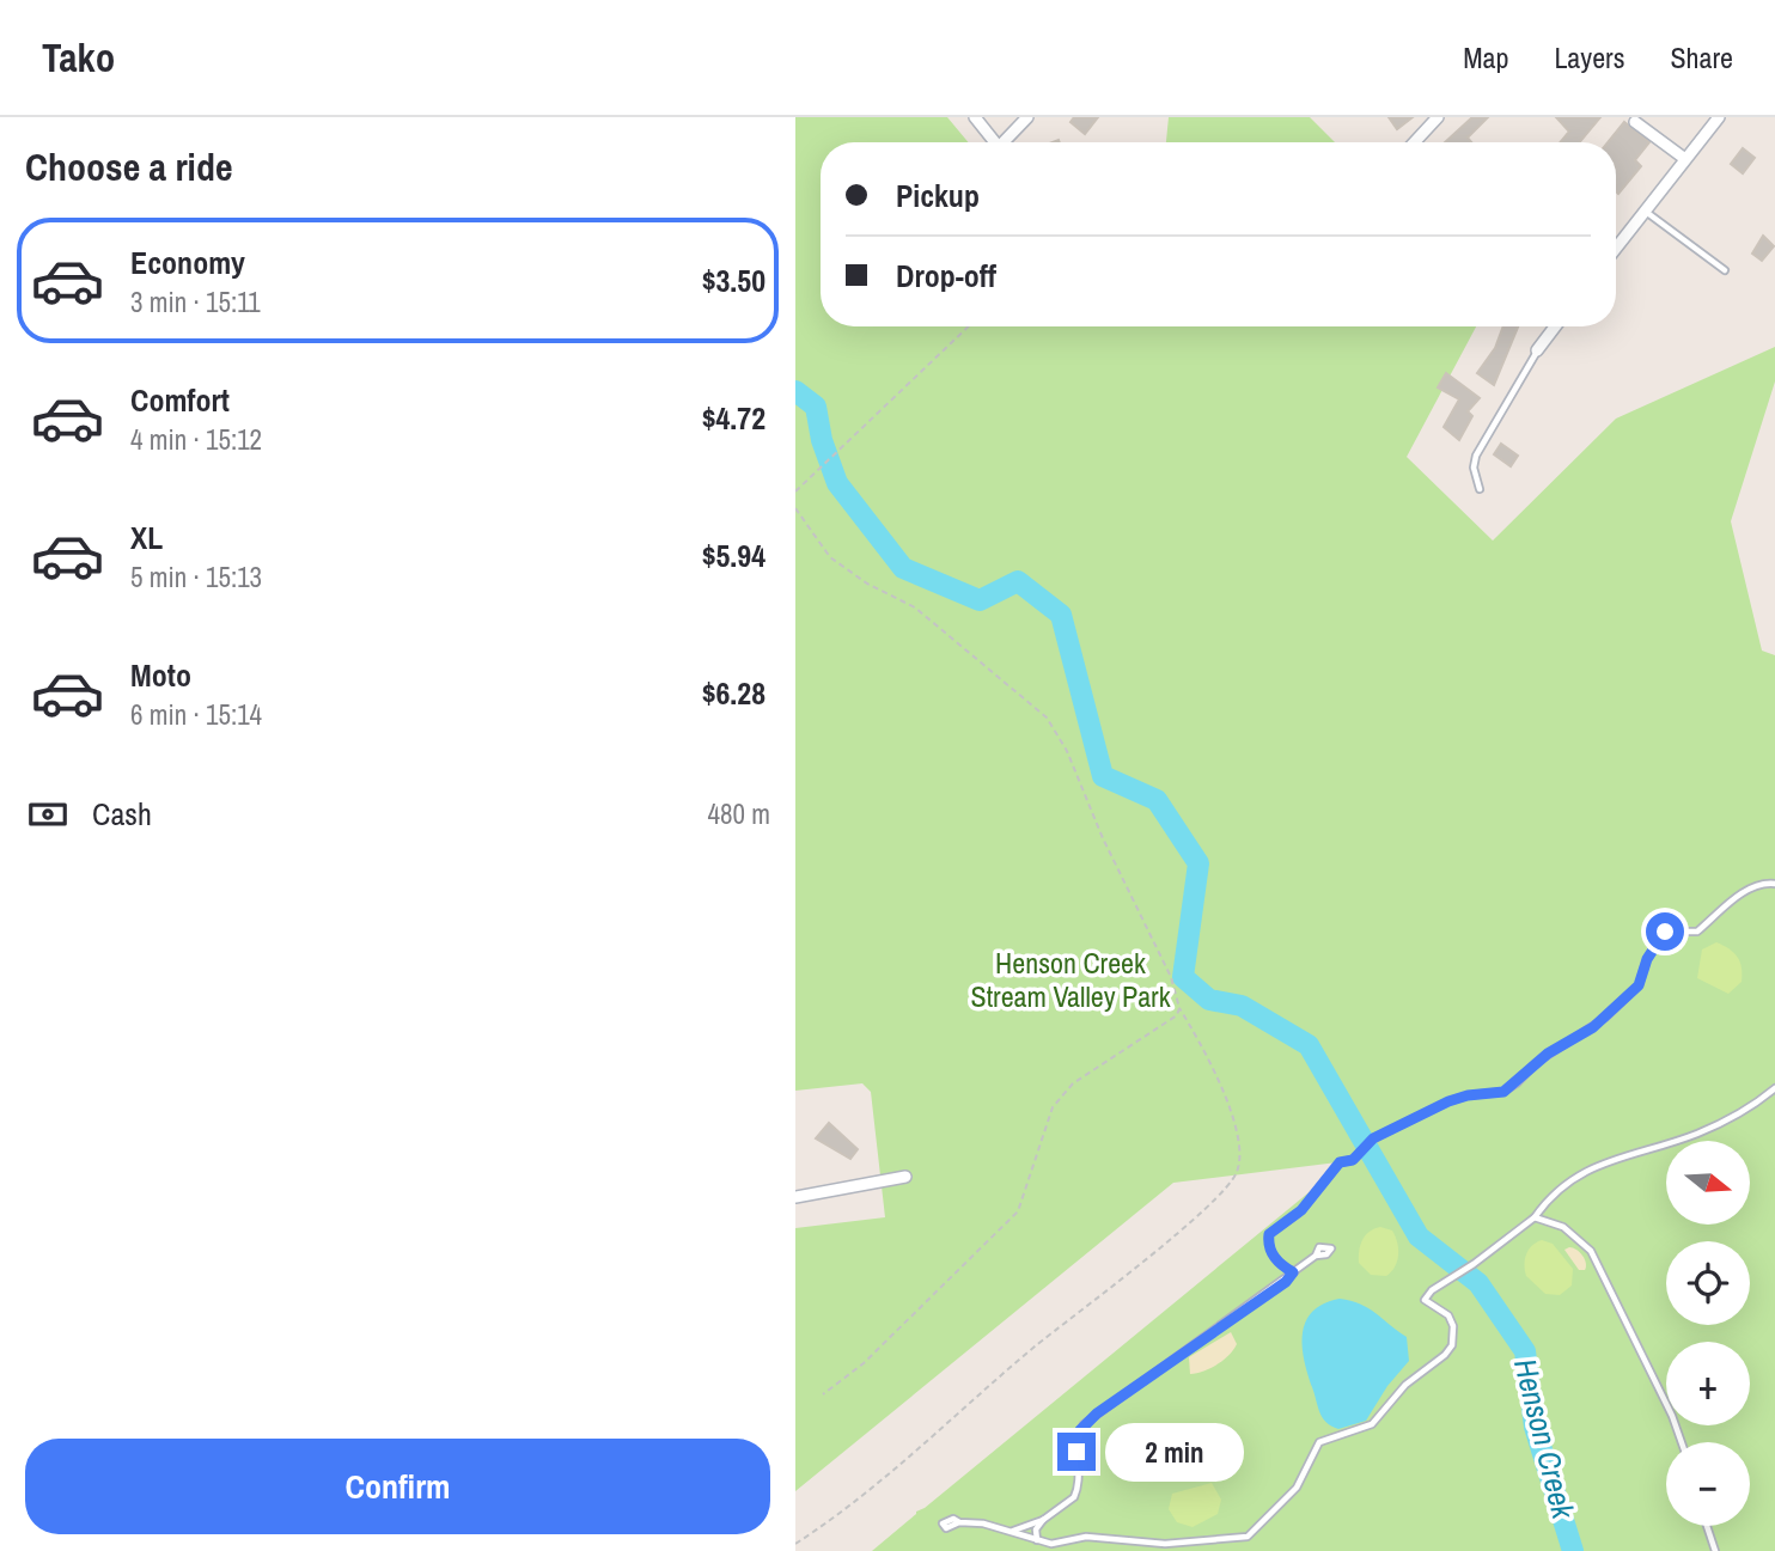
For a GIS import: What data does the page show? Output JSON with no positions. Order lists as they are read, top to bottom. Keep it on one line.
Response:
{"water":["Henson Creek"],"parks":["Henson Creek Stream Valley Park"],"north":"right","page":{"header":"Tako","nav":["Map","Layers","Share"],"heading":"Choose a ride","banner":["Pickup","Drop-off"],"list":[{"name":"Economy","note":"3 min · 15:11","value":"$3.50"},{"name":"Comfort","note":"4 min · 15:12","value":"$4.72"},{"name":"XL","note":"5 min · 15:13","value":"$5.94"},{"name":"Moto","note":"6 min · 15:14","value":"$6.28"}],"pay":["Cash","480 m"],"map_buttons":["+","−"],"buttons":"Confirm","bubble":"2 min"}}
